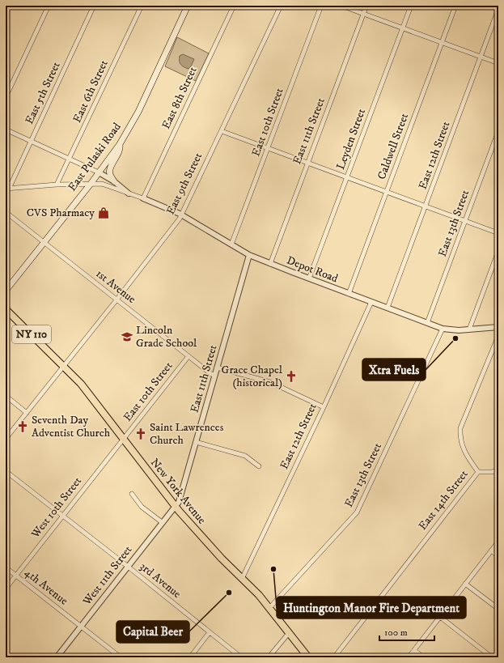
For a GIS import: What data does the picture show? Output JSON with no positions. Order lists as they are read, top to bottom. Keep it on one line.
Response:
{"streets":{"main road":["East Pulaski Road","NY 110","New York Avenue"],"street":["East 6th Street","East 5th Street","East 8th Street","East 10th Street","East 11th Street","Leyden Street","Caldwell Street","East 12th Street","East 9th Street","East 13th Street","Depot Road","1st Avenue","East 14th Street","West 10th Street","West 11th Street","3rd Avenue","4th Avenue"]},"crossings":[["East 6th Street","Depot Road"],["East 5th Street","Depot Road"],["East 8th Street","Depot Road"],["East 10th Street","Depot Road"],["East 10th Street","1st Avenue"],["East 10th Street","New York Avenue"],["East 10th Street","West 10th Street"],["East 11th Street","Depot Road"],["East 11th Street","1st Avenue"],["East 11th Street","New York Avenue"],["East 11th Street","West 11th Street"],["Leyden Street","Depot Road"],["Caldwell Street","Depot Road"],["East 12th Street","Depot Road"],["East 12th Street","New York Avenue"],["East Pulaski Road","Depot Road"],["East Pulaski Road","1st Avenue"],["East 9th Street","Depot Road"],["East 9th Street","1st Avenue"],["East 9th Street","New York Avenue"],["East 13th Street","Depot Road"],["East 13th Street","New York Avenue"],["New York Avenue","West 10th Street"],["New York Avenue","West 11th Street"],["West 10th Street","3rd Avenue"],["West 10th Street","4th Avenue"],["West 11th Street","3rd Avenue"],["West 11th Street","4th Avenue"]],"places":{"shop":["CVS Pharmacy"],"school or university":["Lincoln Grade School"],"other":["Xtra Fuels","Huntington Manor Fire Department","Capital Beer"],"church":["Grace Chapel (historical)","Seventh Day Adventist Church","Saint Lawrences Church"]},"scale_bar":"100 m"}
